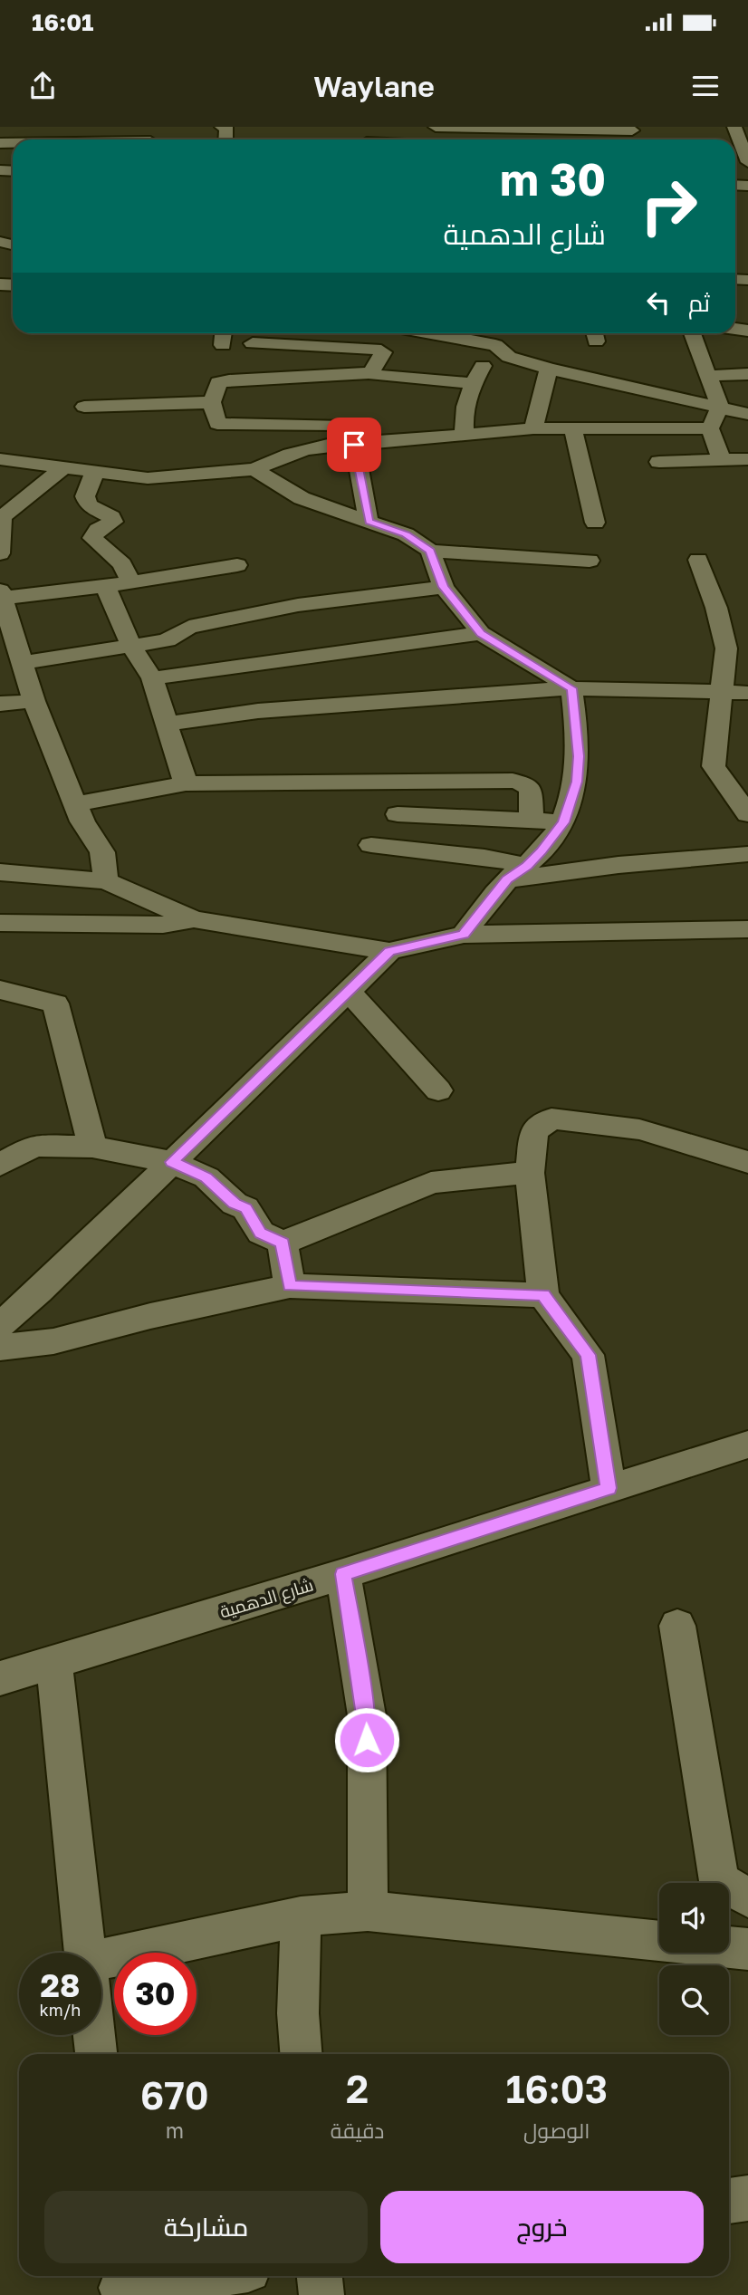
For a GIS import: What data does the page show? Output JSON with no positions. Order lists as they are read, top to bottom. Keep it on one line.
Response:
{"streets":{"street":["شارع الدهمية"]},"page":{"status":"16:01","header":"Waylane","turn":["30 m","شارع الدهمية"],"then":"ثم","speed":"28 km/h","limit":"30","eta":["16:03","الوصول","2","دقيقة","670","m"],"buttons":["خروج","مشاركة"]}}
